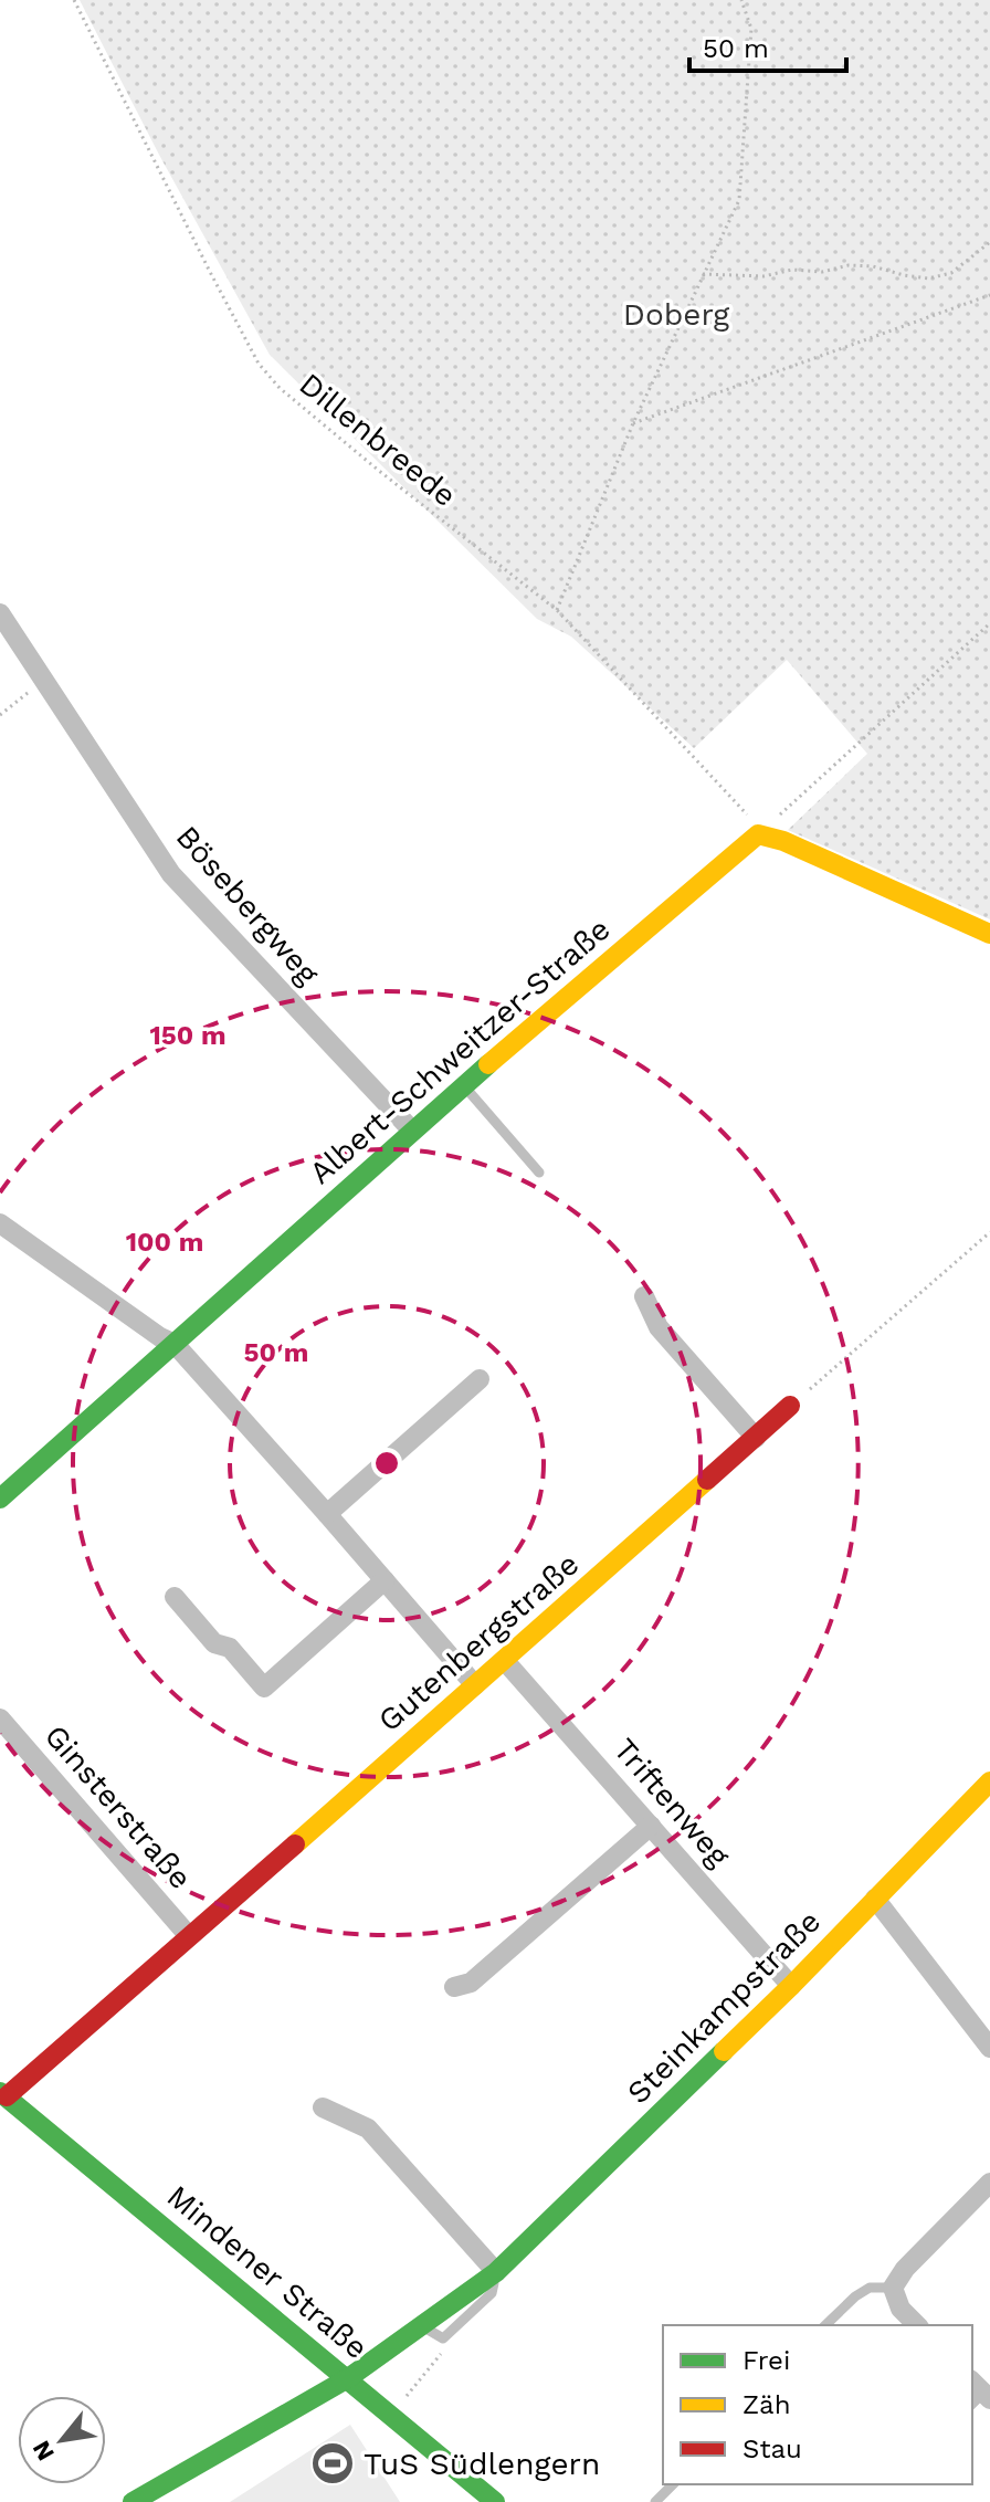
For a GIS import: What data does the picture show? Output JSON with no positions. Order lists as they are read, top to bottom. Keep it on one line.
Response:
{"streets":{"street":["Bösebergweg","Albert-Schweitzer-Straße","Gutenbergstraße","Triftenweg","Ginsterstraße","Steinkampstraße","Mindener Straße"],"path":["Dillenbreede"]},"crossings":[["Dillenbreede","Albert-Schweitzer-Straße"],["Bösebergweg","Albert-Schweitzer-Straße"],["Gutenbergstraße","Triftenweg"],["Gutenbergstraße","Ginsterstraße"],["Gutenbergstraße","Mindener Straße"],["Triftenweg","Steinkampstraße"],["Steinkampstraße","Mindener Straße"]],"parks":["Doberg"],"places":{"sports":["TuS Südlengern"]},"legend":["Frei","Zäh","Stau"],"scale_bar":"50 m","north":"bottom left","rings":["150 m","100 m","50 m"]}
